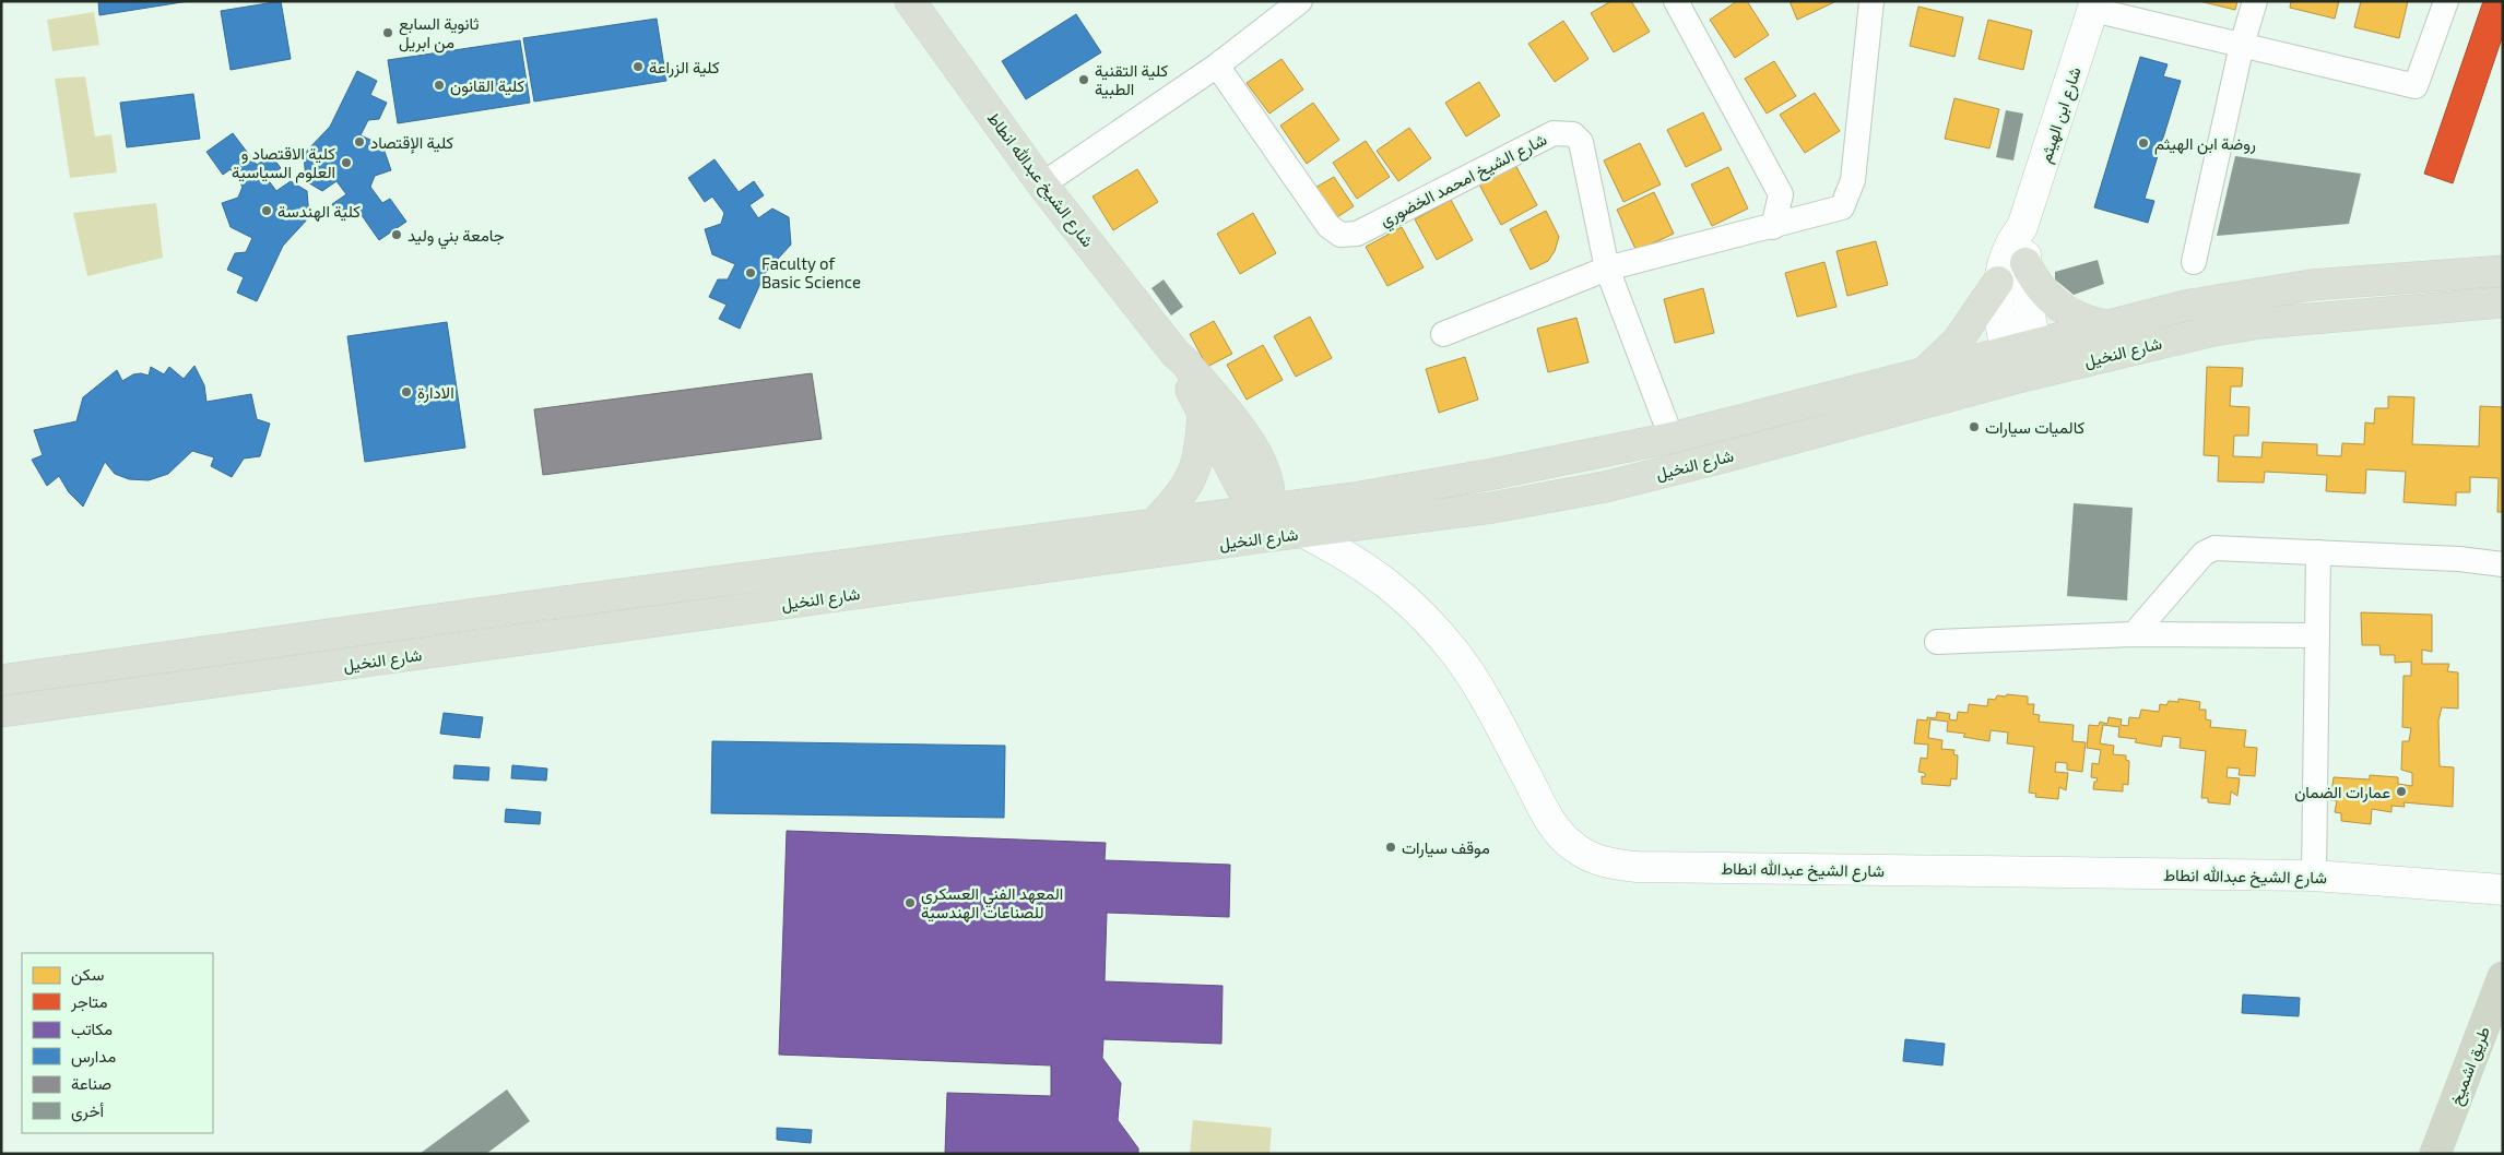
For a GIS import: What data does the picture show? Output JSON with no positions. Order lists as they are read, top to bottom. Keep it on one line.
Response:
{"streets":{"highway":["طريق اشميخ"],"main road":["شارع ابن الهيثم","شارع الشيخ عبدالله انطاط","شارع النخيل"],"street":["شارع الشيخ امحمد الخضوري"]},"crossings":[["شارع الشيخ عبدالله انطاط","شارع النخيل"],["شارع الشيخ امحمد الخضوري","شارع النخيل"]],"places":["ثانوية السابع من ابريل","كلية الزراعة","كلية التقنية الطبية","كلية القانون","كلية الإقتصاد","روضة ابن الهيثم","كلية الاقتصاد و العلوم السياسية","كلية الهندسة","جامعة بني وليد","Faculty of Basic Science","ِالادارة","كالميات سيارات","عمارات الضمان","موقف سيارات","المعهد الفني العسكري للصناعات الهندسية"],"legend":["سكن","متاجر","مكاتب","مدارس","صناعة","أخرى"]}
